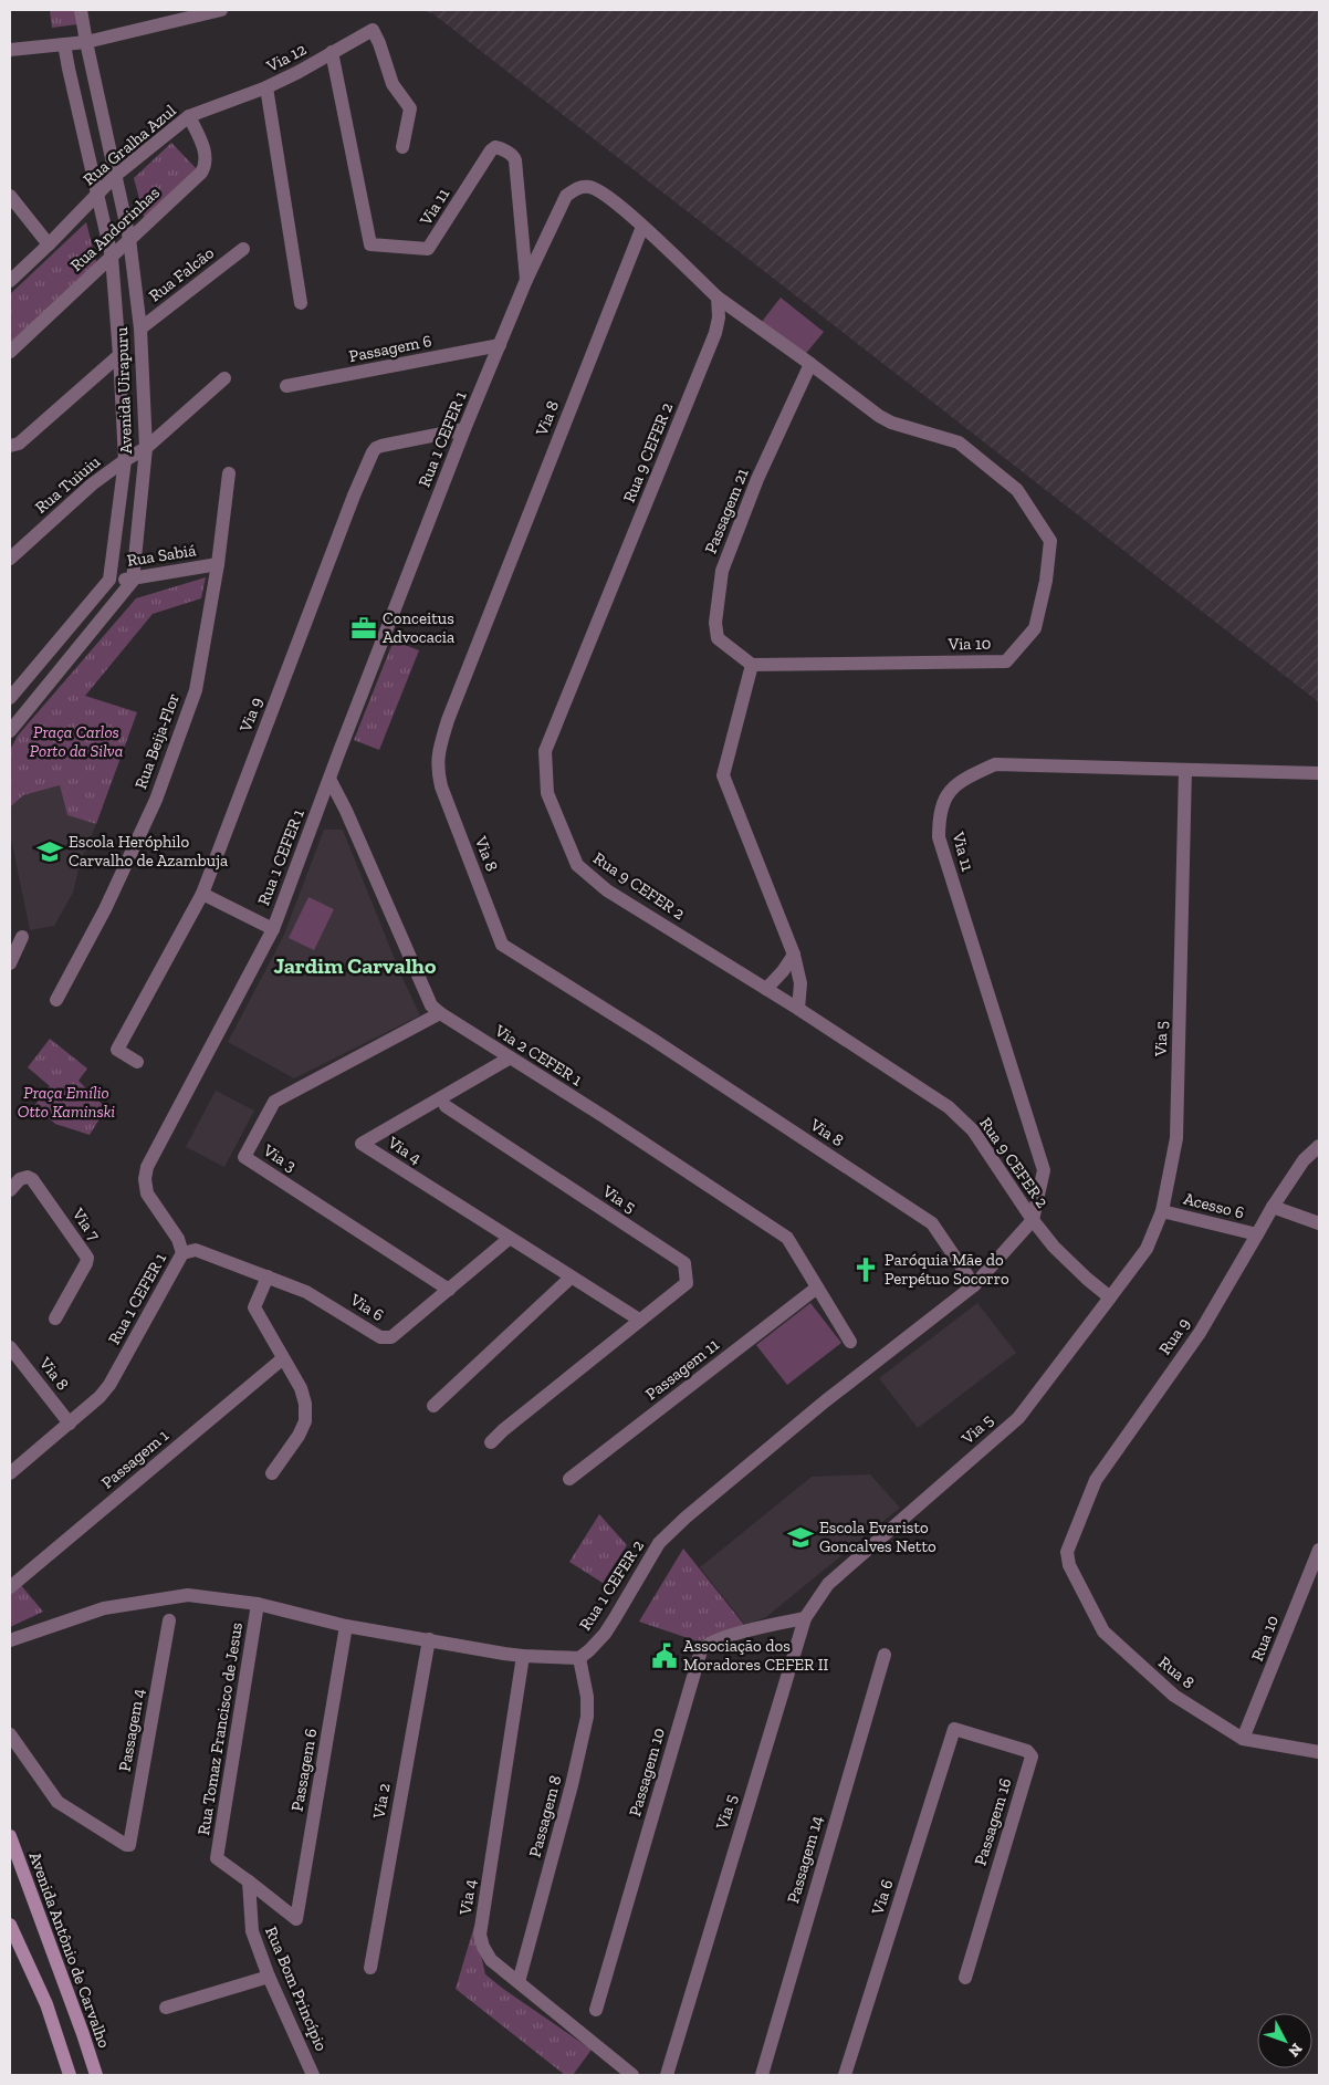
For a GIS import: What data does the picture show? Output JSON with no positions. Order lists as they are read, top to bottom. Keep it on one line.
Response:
{"streets":{"main road":["Avenida Antônio de Carvalho"],"street":["Via 12","Rua Gralha Azul","Via 11","Rua Andorinhas","Rua Falcão","Passagem 6","Avenida Uirapuru","Via 8","Rua 1 CEFER 1","Rua 9 CEFER 2","Rua Tuiuiu","Passagem 21","Rua Sabiá","Via 10","Via 9","Rua Beija-Flor","Via 5","Via 2 CEFER 1","Via 4","Via 3","Acesso 6","Via 7","Via 6","Rua 9","Passagem 11","Passagem 1","Rua 1 CEFER 2","Rua 10","Rua 8","Rua Tomaz Francisco de Jesus","Passagem 4","Passagem 10","Via 2","Passagem 8","Passagem 16","Passagem 14","Rua Bom Princípio"]},"crossings":[["Via 12","Rua Gralha Azul"],["Via 12","Via 11"],["Rua Gralha Azul","Rua Andorinhas"],["Rua Gralha Azul","Avenida Uirapuru"],["Via 11","Rua 1 CEFER 1"],["Via 11","Rua 9 CEFER 2"],["Via 11","Via 5"],["Via 11","Rua 1 CEFER 2"],["Rua Andorinhas","Avenida Uirapuru"],["Rua Falcão","Avenida Uirapuru"],["Passagem 6","Rua 1 CEFER 1"],["Passagem 6","Rua Tomaz Francisco de Jesus"],["Avenida Uirapuru","Rua Tuiuiu"],["Avenida Uirapuru","Rua Sabiá"],["Via 8","Rua 1 CEFER 1"],["Via 8","Rua 1 CEFER 2"],["Rua 1 CEFER 1","Via 9"],["Rua 1 CEFER 1","Via 2 CEFER 1"],["Rua 1 CEFER 1","Via 6"],["Rua 9 CEFER 2","Via 10"],["Rua 9 CEFER 2","Via 5"],["Rua 9 CEFER 2","Rua 1 CEFER 2"],["Passagem 21","Via 10"],["Rua Sabiá","Rua Beija-Flor"],["Via 5","Via 4"],["Via 5","Acesso 6"],["Via 5","Passagem 10"],["Via 2 CEFER 1","Via 4"],["Via 2 CEFER 1","Via 3"],["Via 2 CEFER 1","Passagem 11"],["Via 4","Via 6"],["Via 4","Passagem 8"],["Via 3","Via 6"],["Acesso 6","Rua 9"],["Via 6","Passagem 16"],["Rua 9","Rua 8"],["Rua 1 CEFER 2","Passagem 8"],["Rua 10","Rua 8"],["Rua Tomaz Francisco de Jesus","Rua Bom Princípio"]],"districts":["Jardim Carvalho"],"parks":["Praça Carlos Porto da Silva","Praça Emílio Otto Kaminski"],"places":{"office":["Conceitus Advocacia"],"school or university":["Escola Heróphilo Carvalho de Azambuja","Escola Evaristo Goncalves Netto"],"church":["Paróquia Mãe do Perpétuo Socorro"],"public building":["Associação dos Moradores CEFER II"]},"north":"bottom right"}
